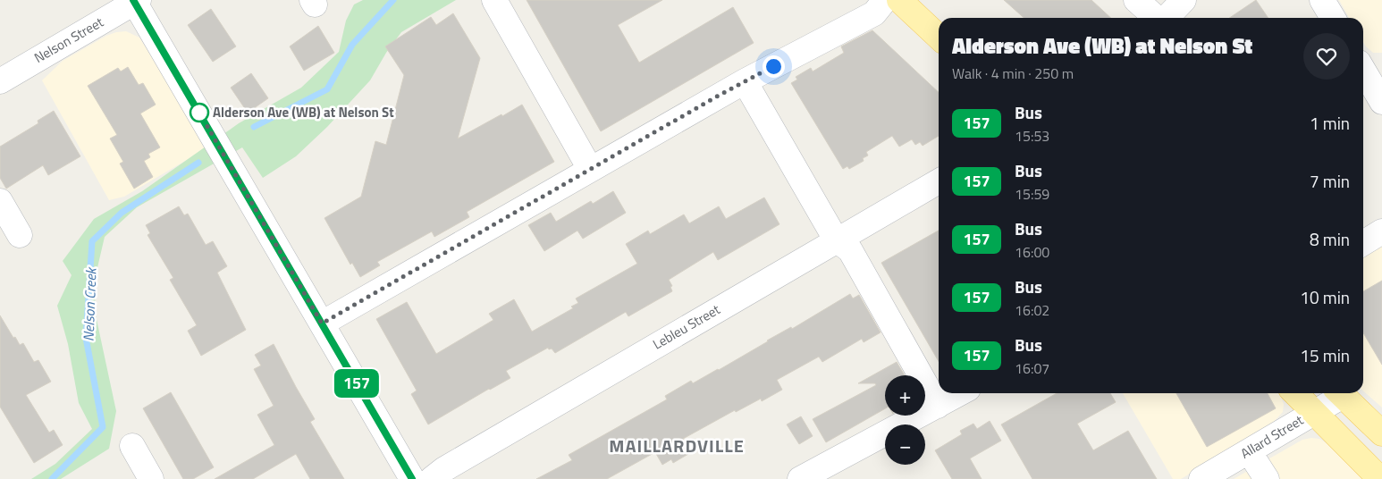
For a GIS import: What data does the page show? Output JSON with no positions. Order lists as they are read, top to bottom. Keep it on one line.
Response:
{"streets":{"street":["Nelson Street","Lebleu Street","Allard Street"]},"districts":["MAILLARDVILLE"],"water":["Nelson Creek"],"places":["Alderson Ave (WB) at Nelson St"],"lines":["bus line 157"],"page":{"on_map":"157","heading":["Alderson Ave (WB) at Nelson St","Walk · 4 min · 250 m"],"list":[{"mark":"157","name":"Bus","note":"15:53","value":"1 min"},{"mark":"157","name":"Bus","note":"15:59","value":"7 min"},{"mark":"157","name":"Bus","note":"16:00","value":"8 min"},{"mark":"157","name":"Bus","note":"16:02","value":"10 min"},{"mark":"157","name":"Bus","note":"16:07","value":"15 min"}],"map_buttons":["+","−"]}}
